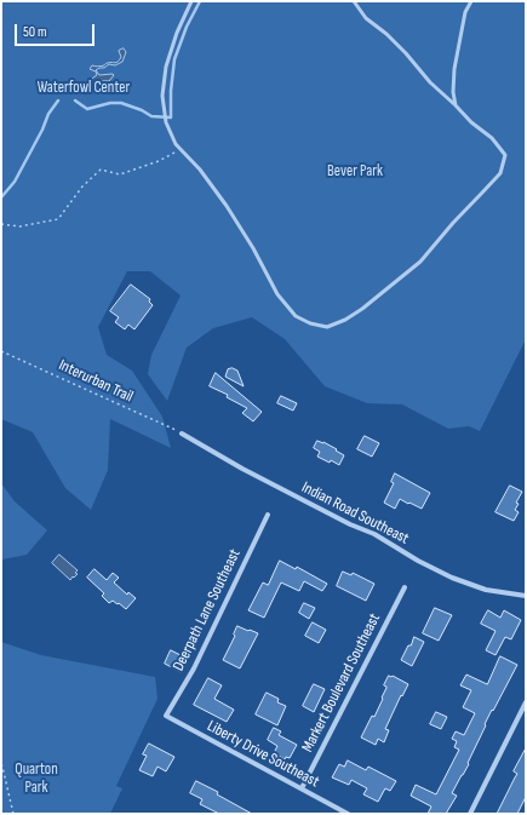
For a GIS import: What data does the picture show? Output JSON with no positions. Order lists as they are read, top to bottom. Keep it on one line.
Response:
{"streets":{"street":["Indian Road Southeast","Deerpath Lane Southeast","Markert Boulevard Southeast","Liberty Drive Southeast"],"path":["Interurban Trail"]},"crossings":[["Interurban Trail","Indian Road Southeast"],["Deerpath Lane Southeast","Liberty Drive Southeast"],["Markert Boulevard Southeast","Liberty Drive Southeast"]],"parks":["Waterfowl Center","Bever Park","Quarton Park"],"scale_bar":"50 m"}
